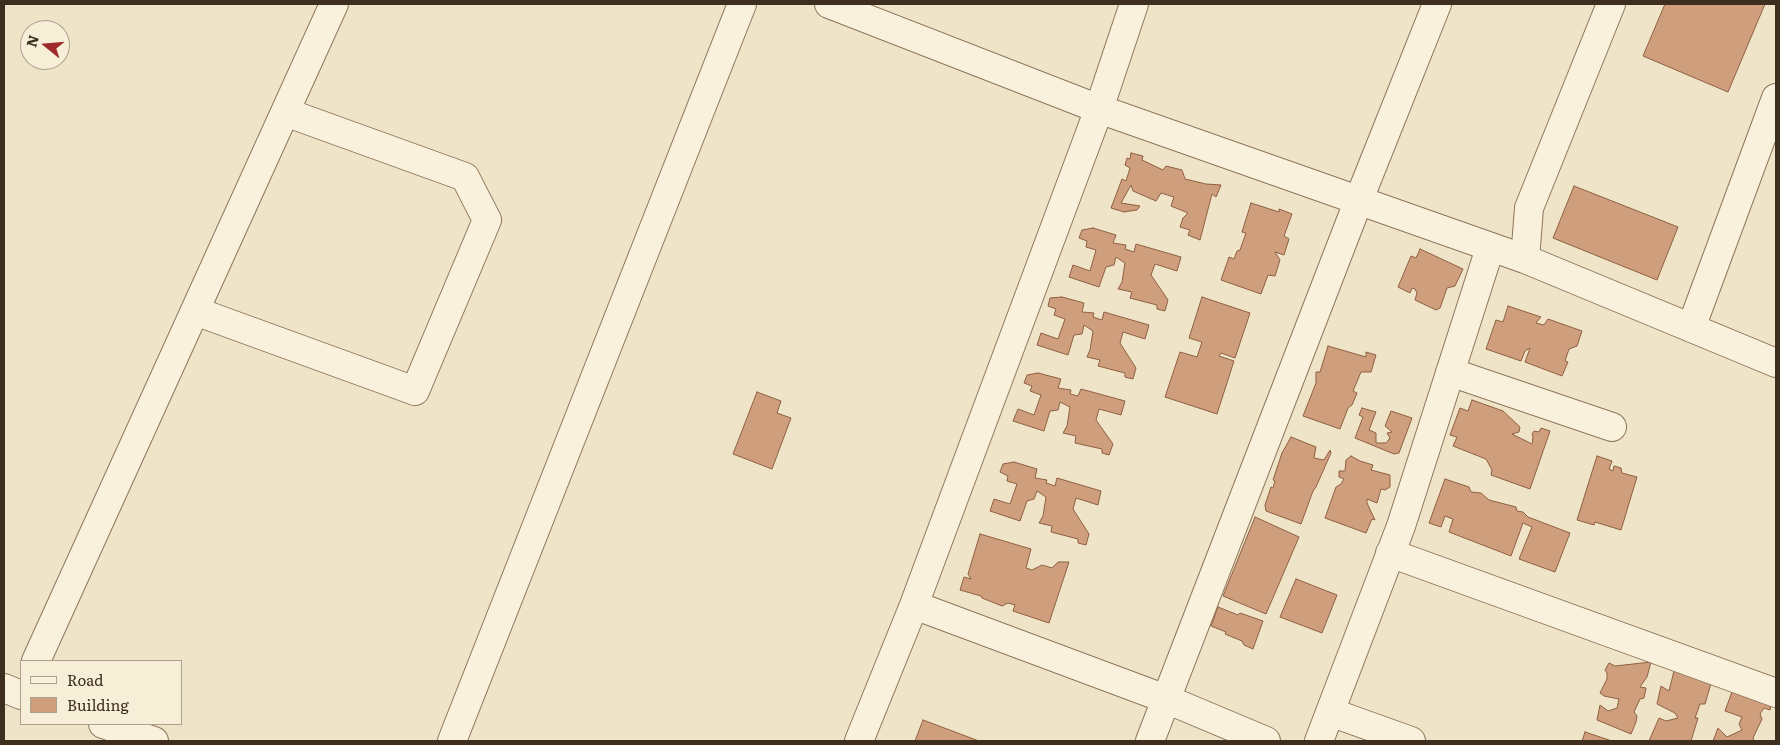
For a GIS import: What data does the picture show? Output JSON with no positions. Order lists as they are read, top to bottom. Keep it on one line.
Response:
{"legend":["Road","Building"],"north":"left"}
